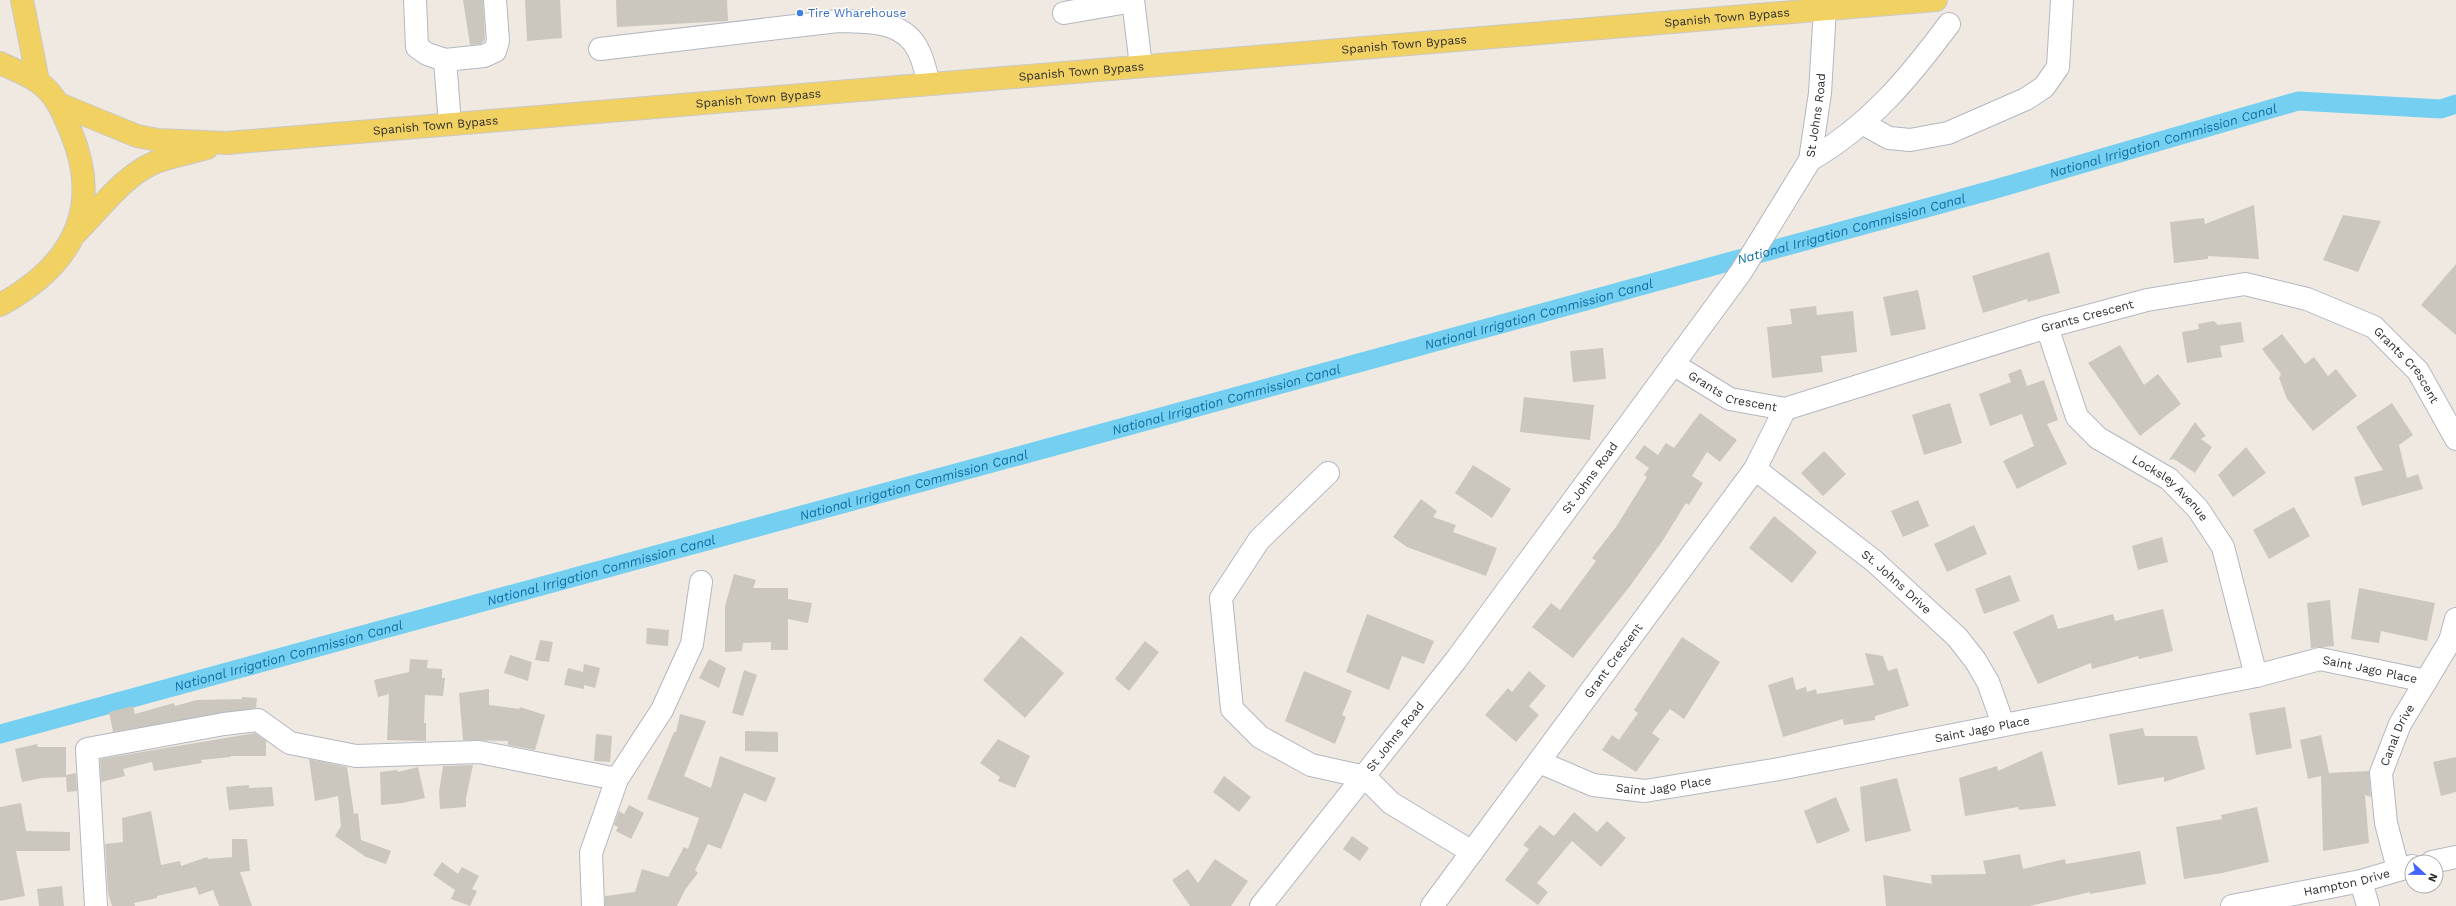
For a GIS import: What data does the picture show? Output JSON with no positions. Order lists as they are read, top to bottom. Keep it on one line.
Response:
{"streets":{"main road":["Spanish Town Bypass"],"street":["St Johns Road","Grants Crescent","Locksley Avenue","St. Johns Drive","Grant Crescent","Saint Jago Place","Canal Drive","Hampton Drive"]},"crossings":[["Spanish Town Bypass","St Johns Road"],["St Johns Road","Grants Crescent"],["Grants Crescent","Locksley Avenue"],["Grants Crescent","Grant Crescent"],["Locksley Avenue","Saint Jago Place"],["St. Johns Drive","Grant Crescent"],["St. Johns Drive","Saint Jago Place"],["Grant Crescent","Saint Jago Place"],["Saint Jago Place","Canal Drive"]],"water":["National Irrigation Commission Canal"],"places":["Tire Wharehouse"],"north":"right"}
